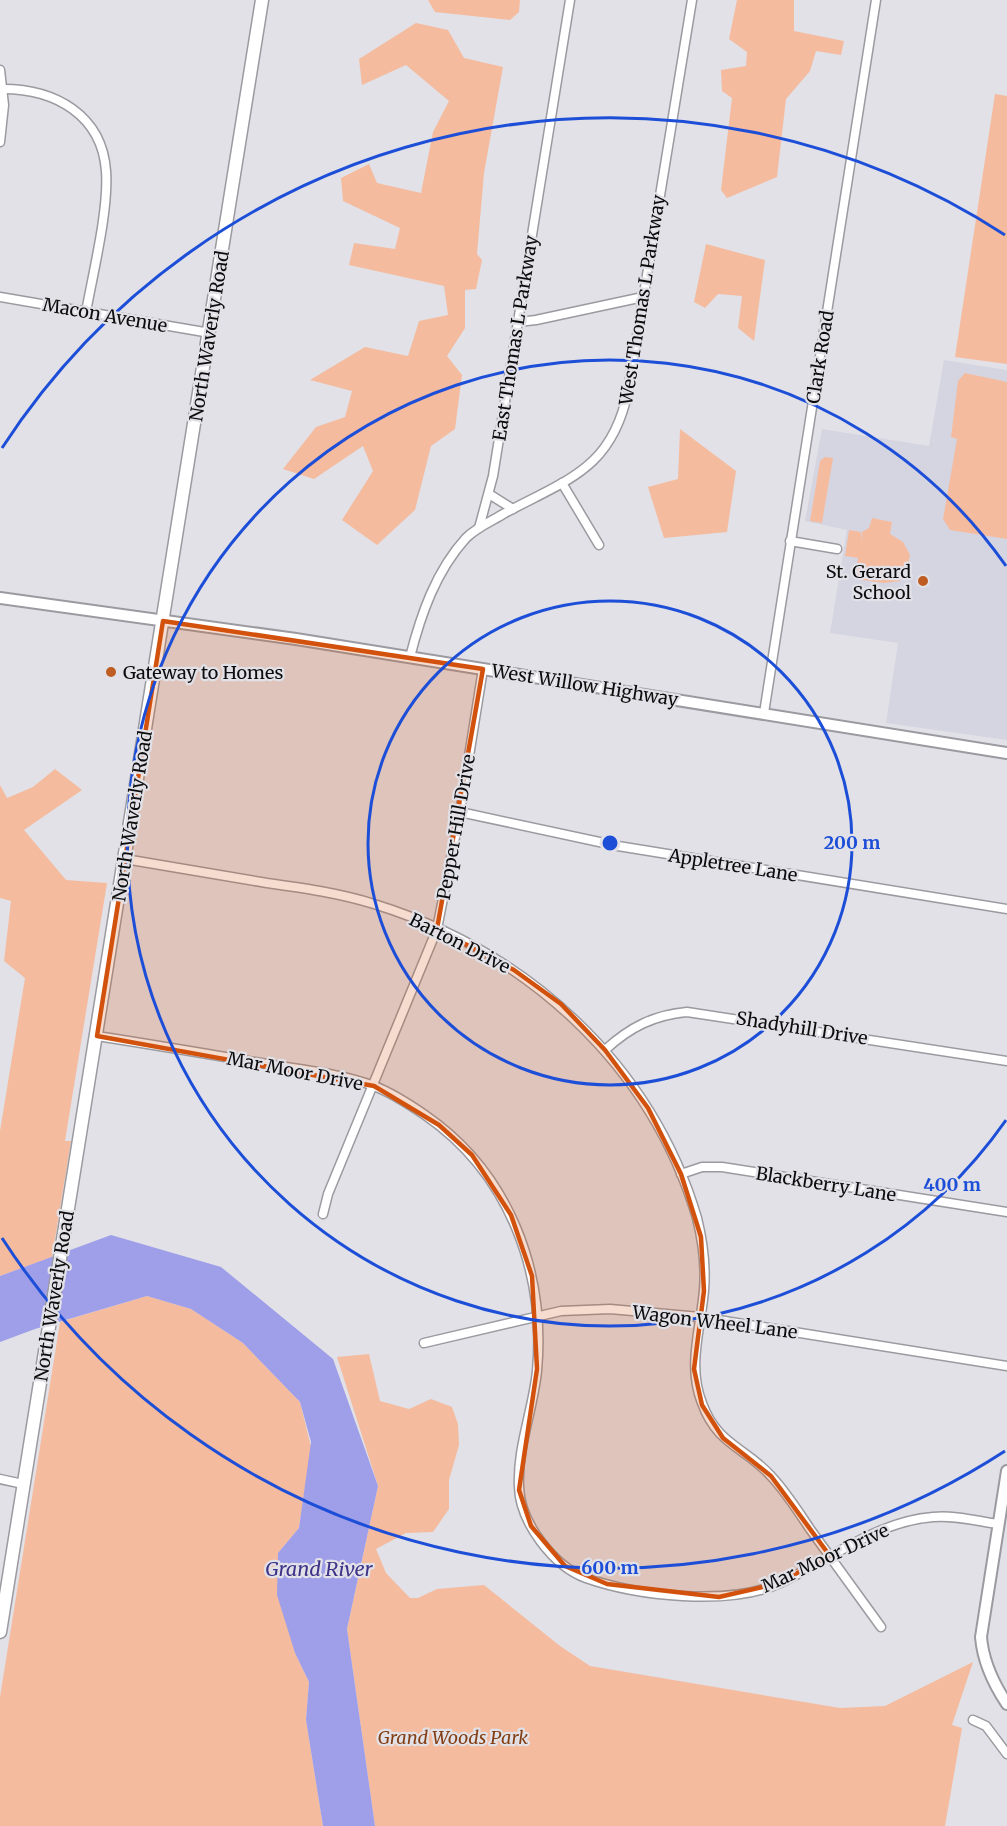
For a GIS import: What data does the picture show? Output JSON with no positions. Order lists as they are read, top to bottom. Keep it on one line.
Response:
{"streets":{"main road":["North Waverly Road"],"street":["West Thomas L Parkway","Macon Avenue","East Thomas L Parkway","Clark Road","West Willow Highway","Pepper Hill Drive","Appletree Lane","Barton Drive","Shadyhill Drive","Mar Moor Drive","Blackberry Lane","Wagon Wheel Lane"]},"crossings":[["West Thomas L Parkway","East Thomas L Parkway"],["Macon Avenue","North Waverly Road"],["North Waverly Road","West Willow Highway"],["North Waverly Road","Barton Drive"],["North Waverly Road","Mar Moor Drive"],["East Thomas L Parkway","West Willow Highway"],["Clark Road","West Willow Highway"],["West Willow Highway","Pepper Hill Drive"],["Pepper Hill Drive","Appletree Lane"],["Pepper Hill Drive","Barton Drive"],["Pepper Hill Drive","Mar Moor Drive"],["Barton Drive","Shadyhill Drive"],["Barton Drive","Mar Moor Drive"],["Barton Drive","Blackberry Lane"],["Barton Drive","Wagon Wheel Lane"],["Mar Moor Drive","Wagon Wheel Lane"]],"water":["Grand River"],"parks":["Grand Woods Park"],"places":["St. Gerard School","Gateway to Homes"],"rings":["200 m","400 m","600 m"]}
